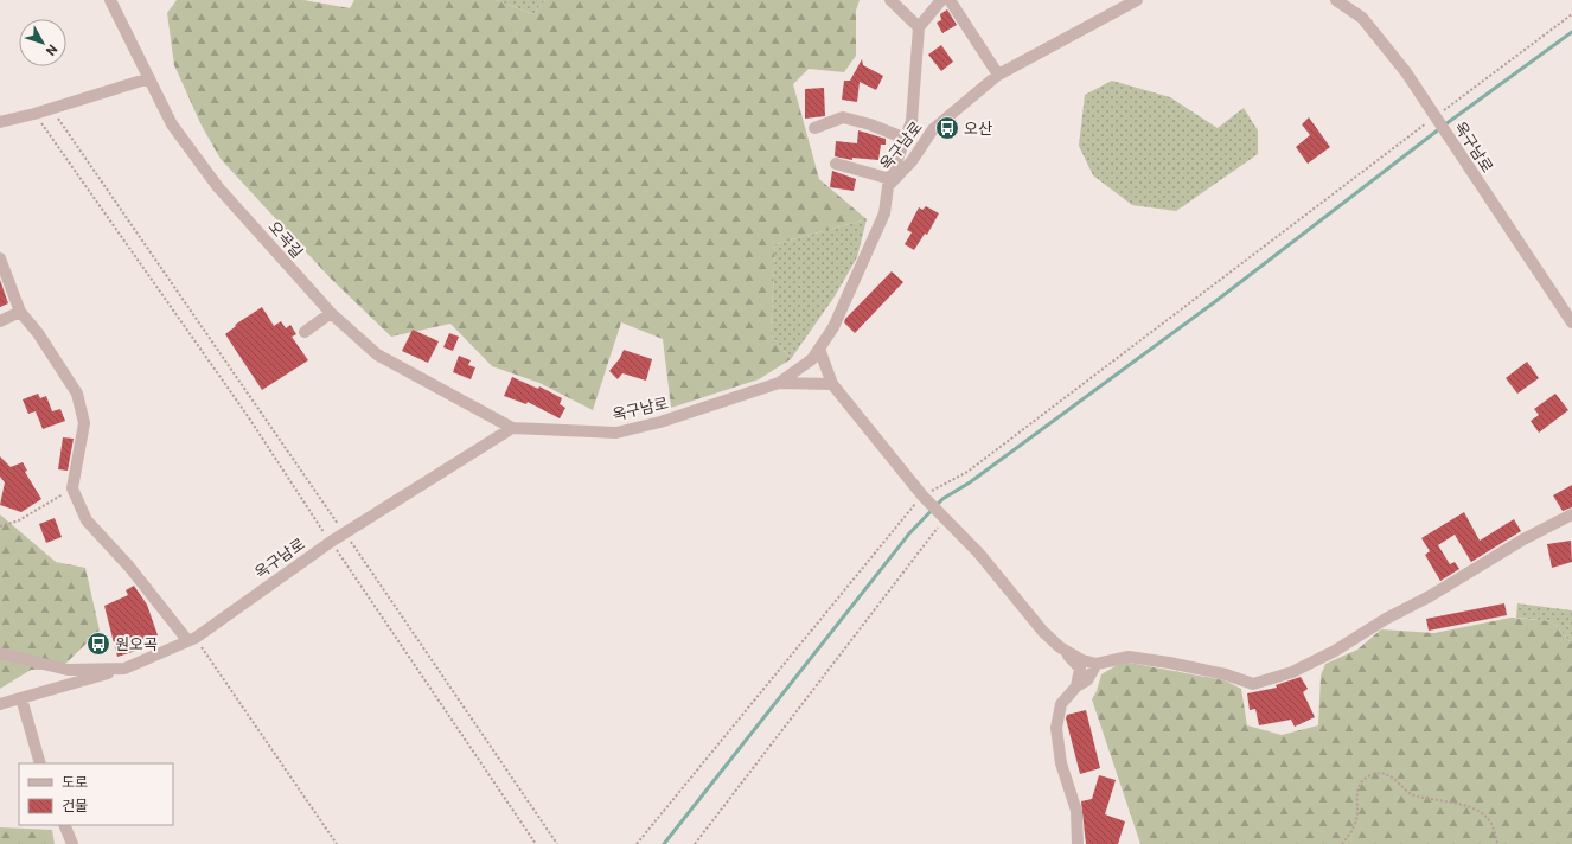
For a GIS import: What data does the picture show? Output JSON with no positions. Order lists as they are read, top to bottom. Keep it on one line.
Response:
{"streets":{"street":["옥구남로","오곡길"]},"crossings":[["옥구남로","오곡길"]],"places":{"bus stop":["오산","원오곡"]},"legend":["도로","건물"],"north":"bottom right"}
